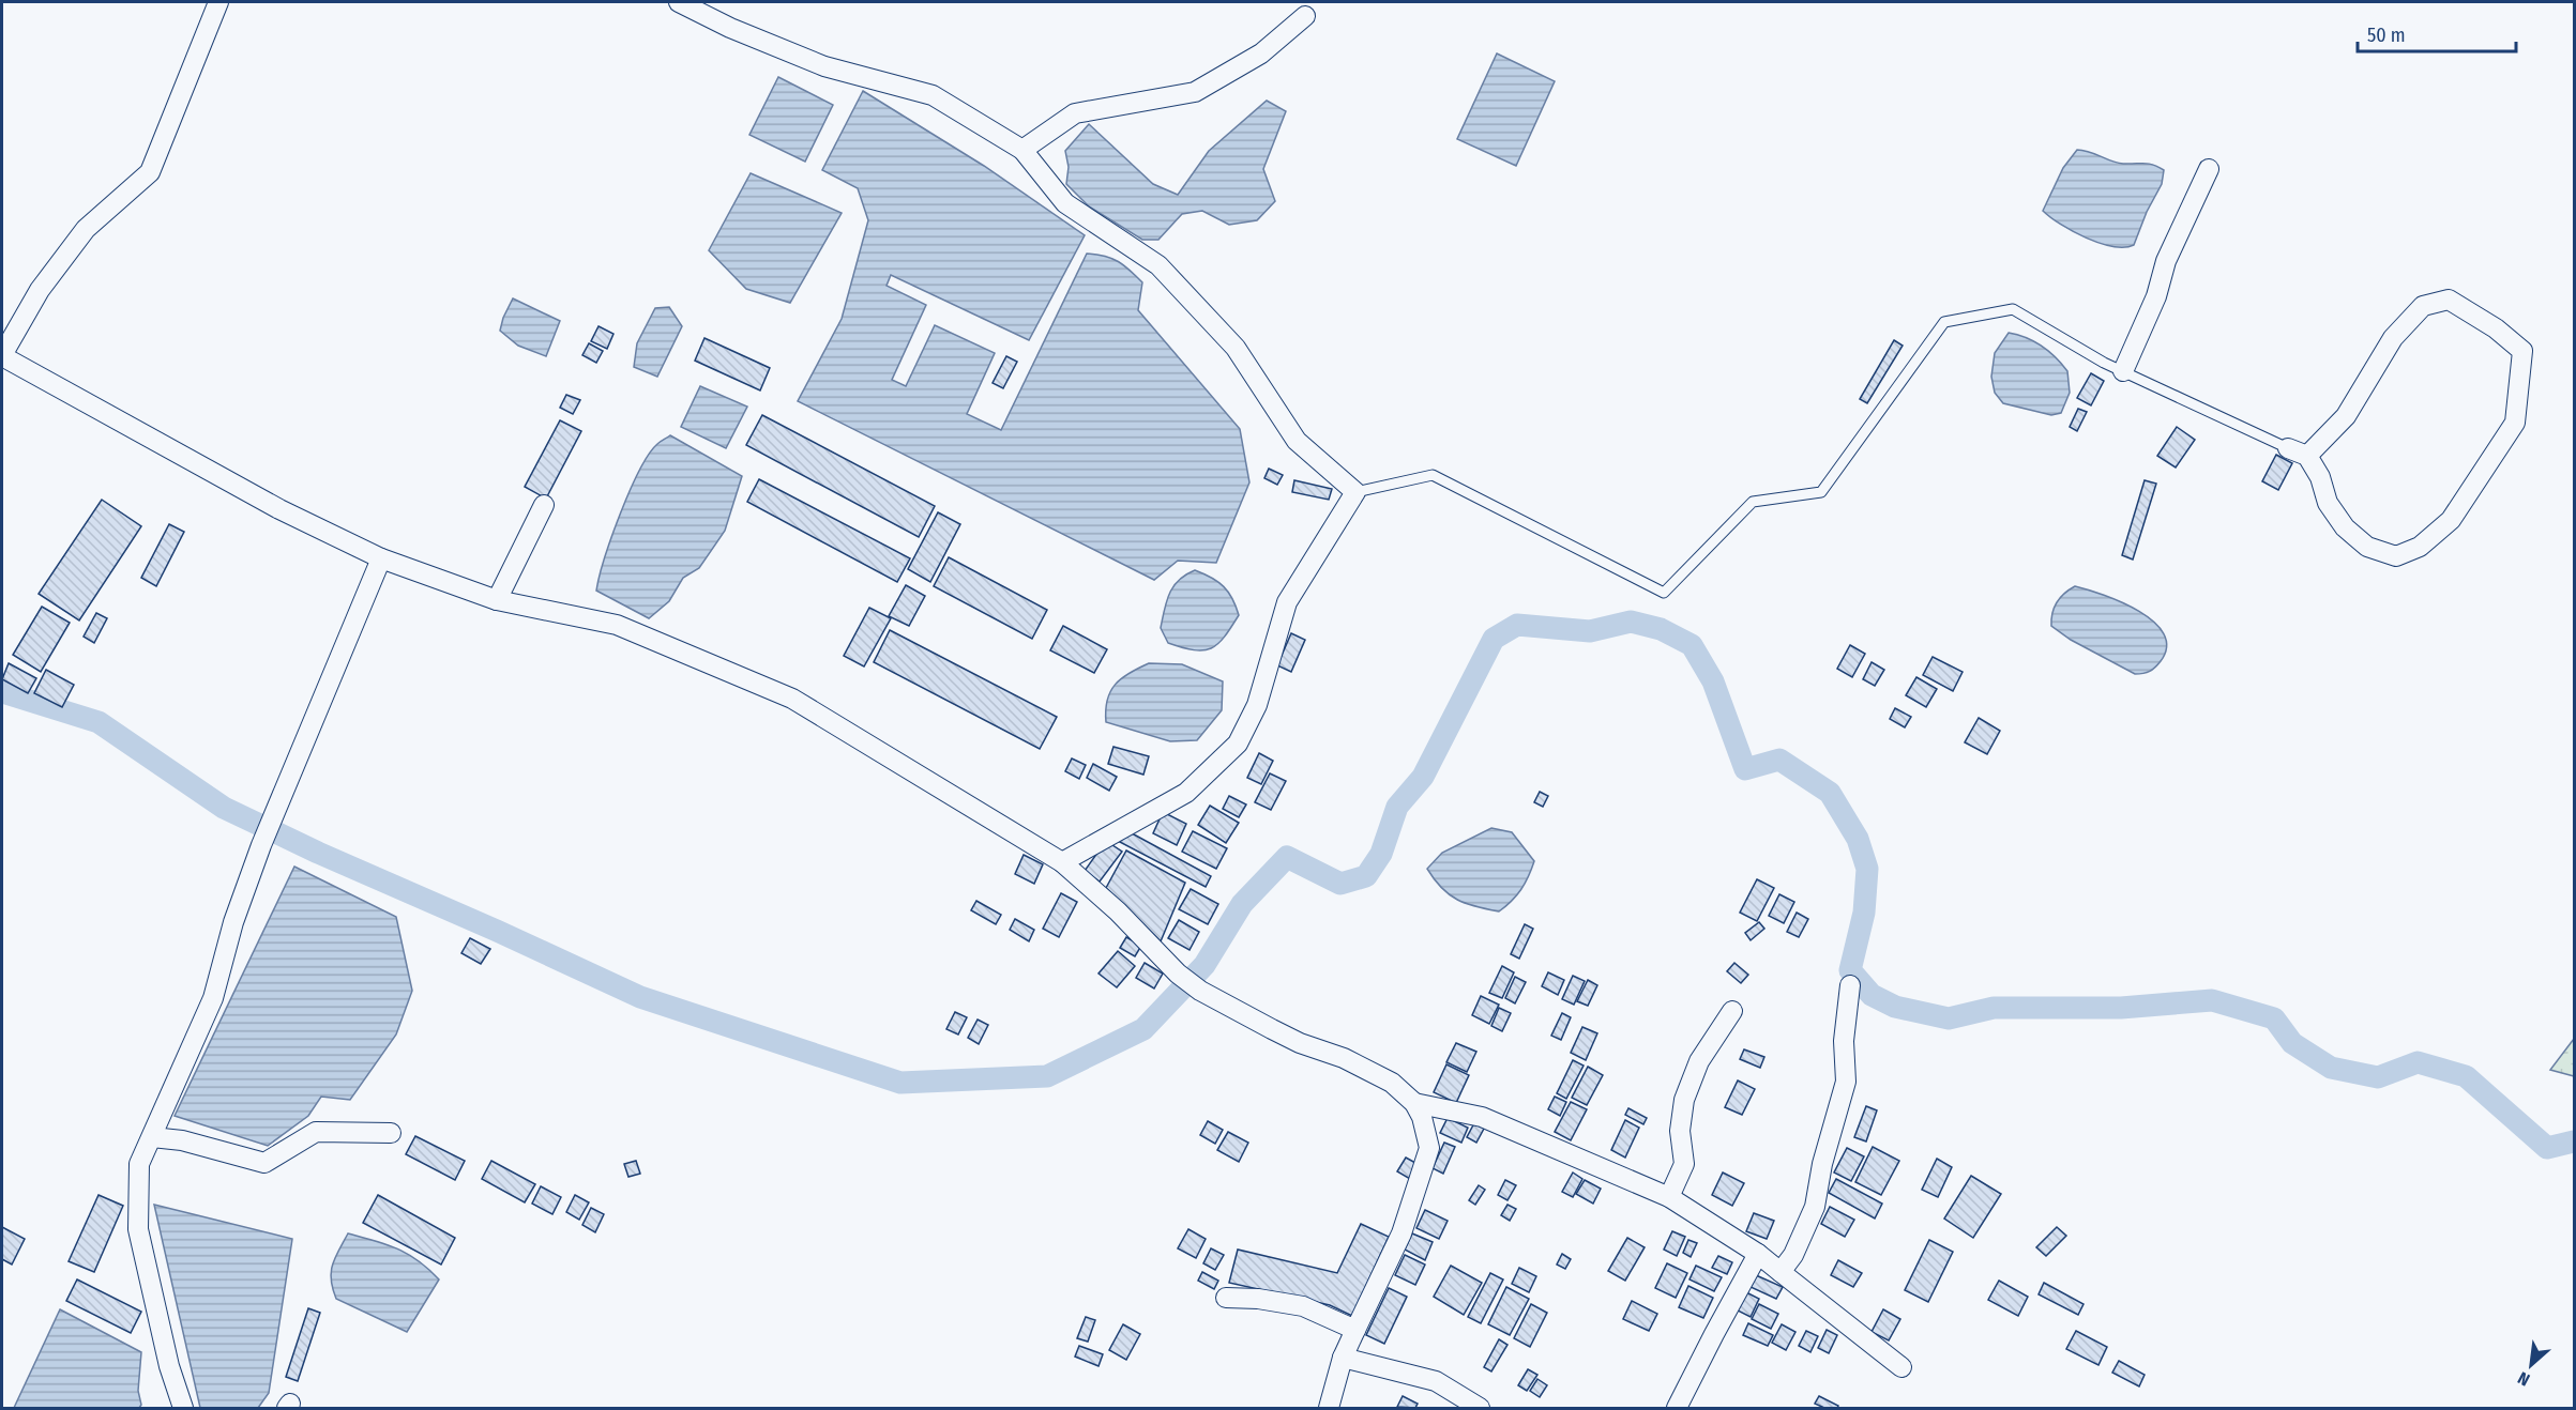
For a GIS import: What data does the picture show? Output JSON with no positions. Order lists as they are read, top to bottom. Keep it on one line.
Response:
{"scale_bar":"50 m","north":"bottom left"}
